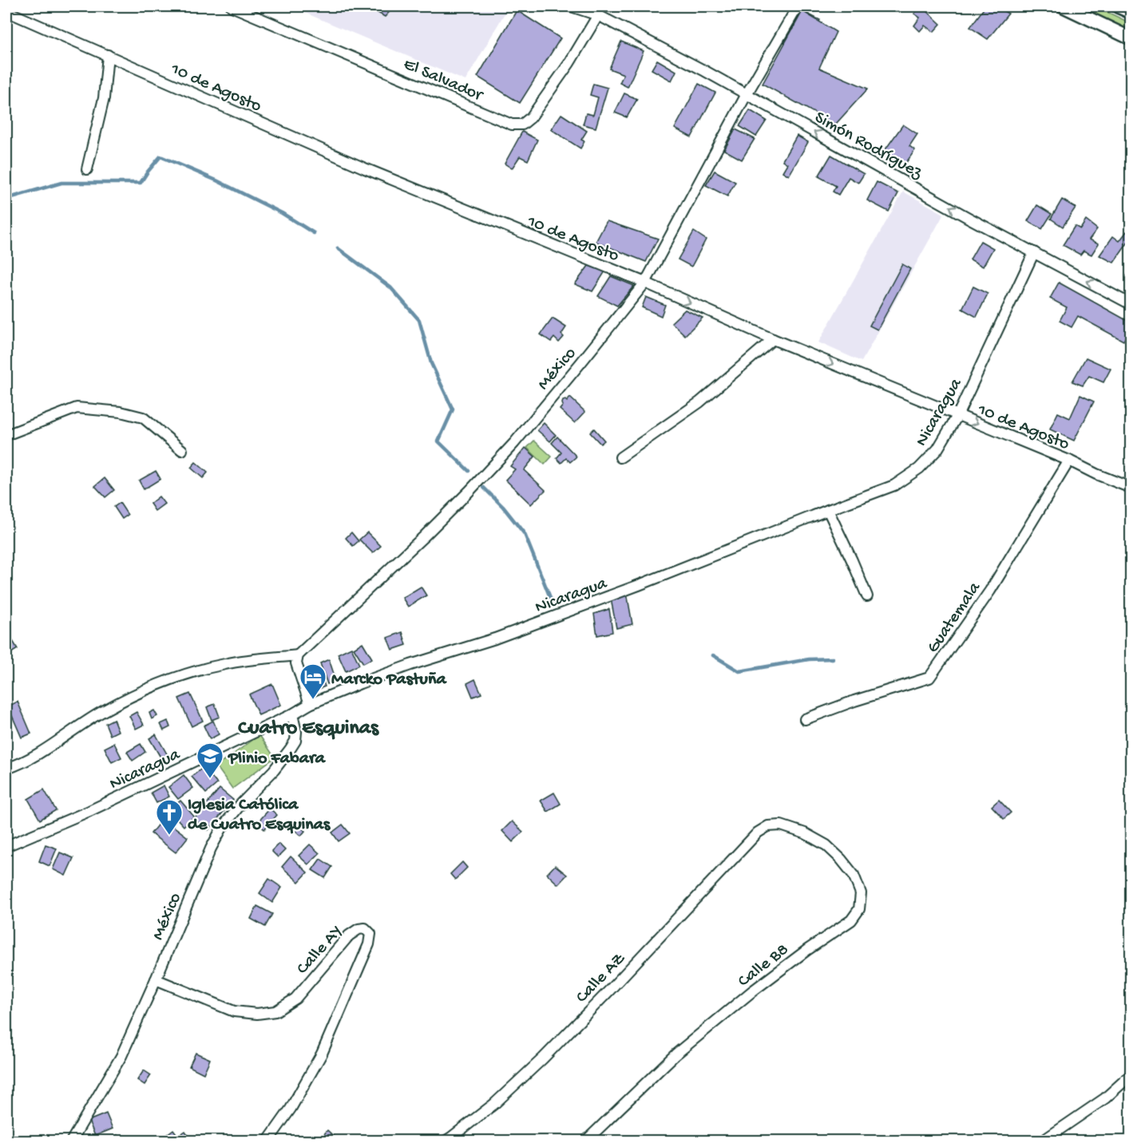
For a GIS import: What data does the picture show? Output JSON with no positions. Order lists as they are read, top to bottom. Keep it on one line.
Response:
{"streets":{"street":["El Salvador","10 de Agosto","Simón Rodríguez","México","Nicaragua","Guatemala","Calle AY","Calle B8","Calle AZ"]},"crossings":[["El Salvador","Simón Rodríguez"],["10 de Agosto","México"],["10 de Agosto","Nicaragua"],["10 de Agosto","Guatemala"],["Simón Rodríguez","México"],["Simón Rodríguez","Nicaragua"],["México","Nicaragua"],["México","Calle AY"],["Calle B8","Calle AZ"]],"one_way":["10 de Agosto","Simón Rodríguez"],"districts":["Cuatro Esquinas"],"places":{"hotel":["Marcko Pastuña"],"school or university":["Plinio Fabara"],"church":["Iglesia Católica de Cuatro Esquinas"]}}
